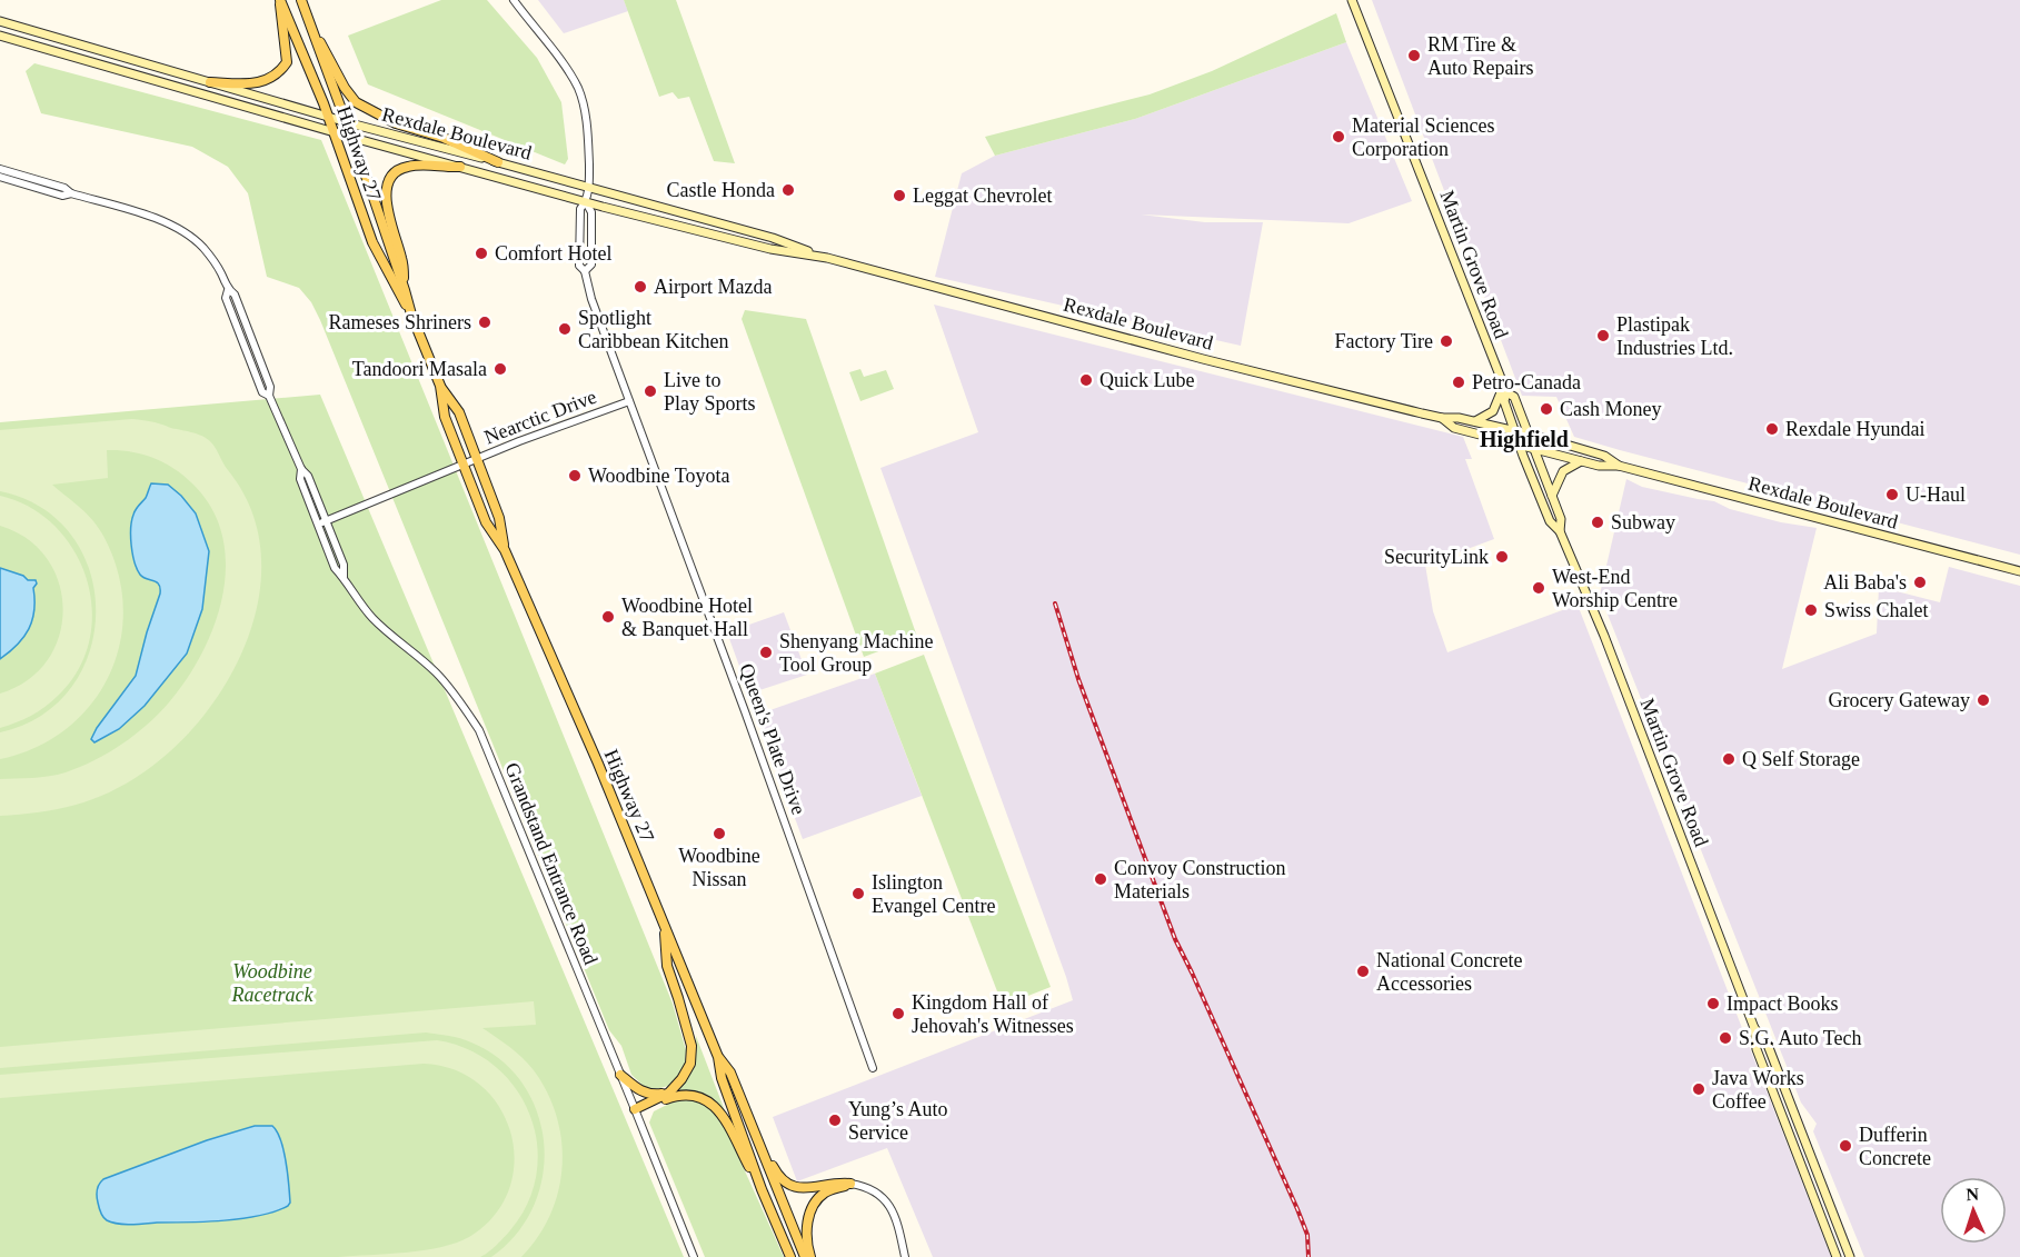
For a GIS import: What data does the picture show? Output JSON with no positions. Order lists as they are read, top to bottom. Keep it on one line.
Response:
{"streets":{"main road":["Rexdale Boulevard","Highway 27","Martin Grove Road"],"street":["Nearctic Drive","Queen's Plate Drive","Grandstand Entrance Road"]},"crossings":[["Rexdale Boulevard","Highway 27"],["Rexdale Boulevard","Martin Grove Road"],["Rexdale Boulevard","Queen's Plate Drive"],["Highway 27","Nearctic Drive"],["Nearctic Drive","Queen's Plate Drive"],["Nearctic Drive","Grandstand Entrance Road"]],"districts":["Highfield"],"parks":["Woodbine Racetrack"],"places":["RM Tire & Auto Repairs","Material Sciences Corporation","Castle Honda","Leggat Chevrolet","Comfort Hotel","Airport Mazda","Rameses Shriners","Spotlight Caribbean Kitchen","Plastipak Industries Ltd.","Factory Tire","Tandoori Masala","Quick Lube","Petro-Canada","Live to Play Sports","Cash Money","Rexdale Hyundai","Woodbine Toyota","U-Haul","Subway","SecurityLink","Ali Baba's","West-End Worship Centre","Swiss Chalet","Woodbine Hotel & Banquet Hall","Shenyang Machine Tool Group","Grocery Gateway","Q Self Storage","Woodbine Nissan","Convoy Construction Materials","Islington Evangel Centre","National Concrete Accessories","Impact Books","Kingdom Hall of Jehovah's Witnesses","S.G. Auto Tech","Java Works Coffee","Yung’s Auto Service","Dufferin Concrete"],"north":"top"}
